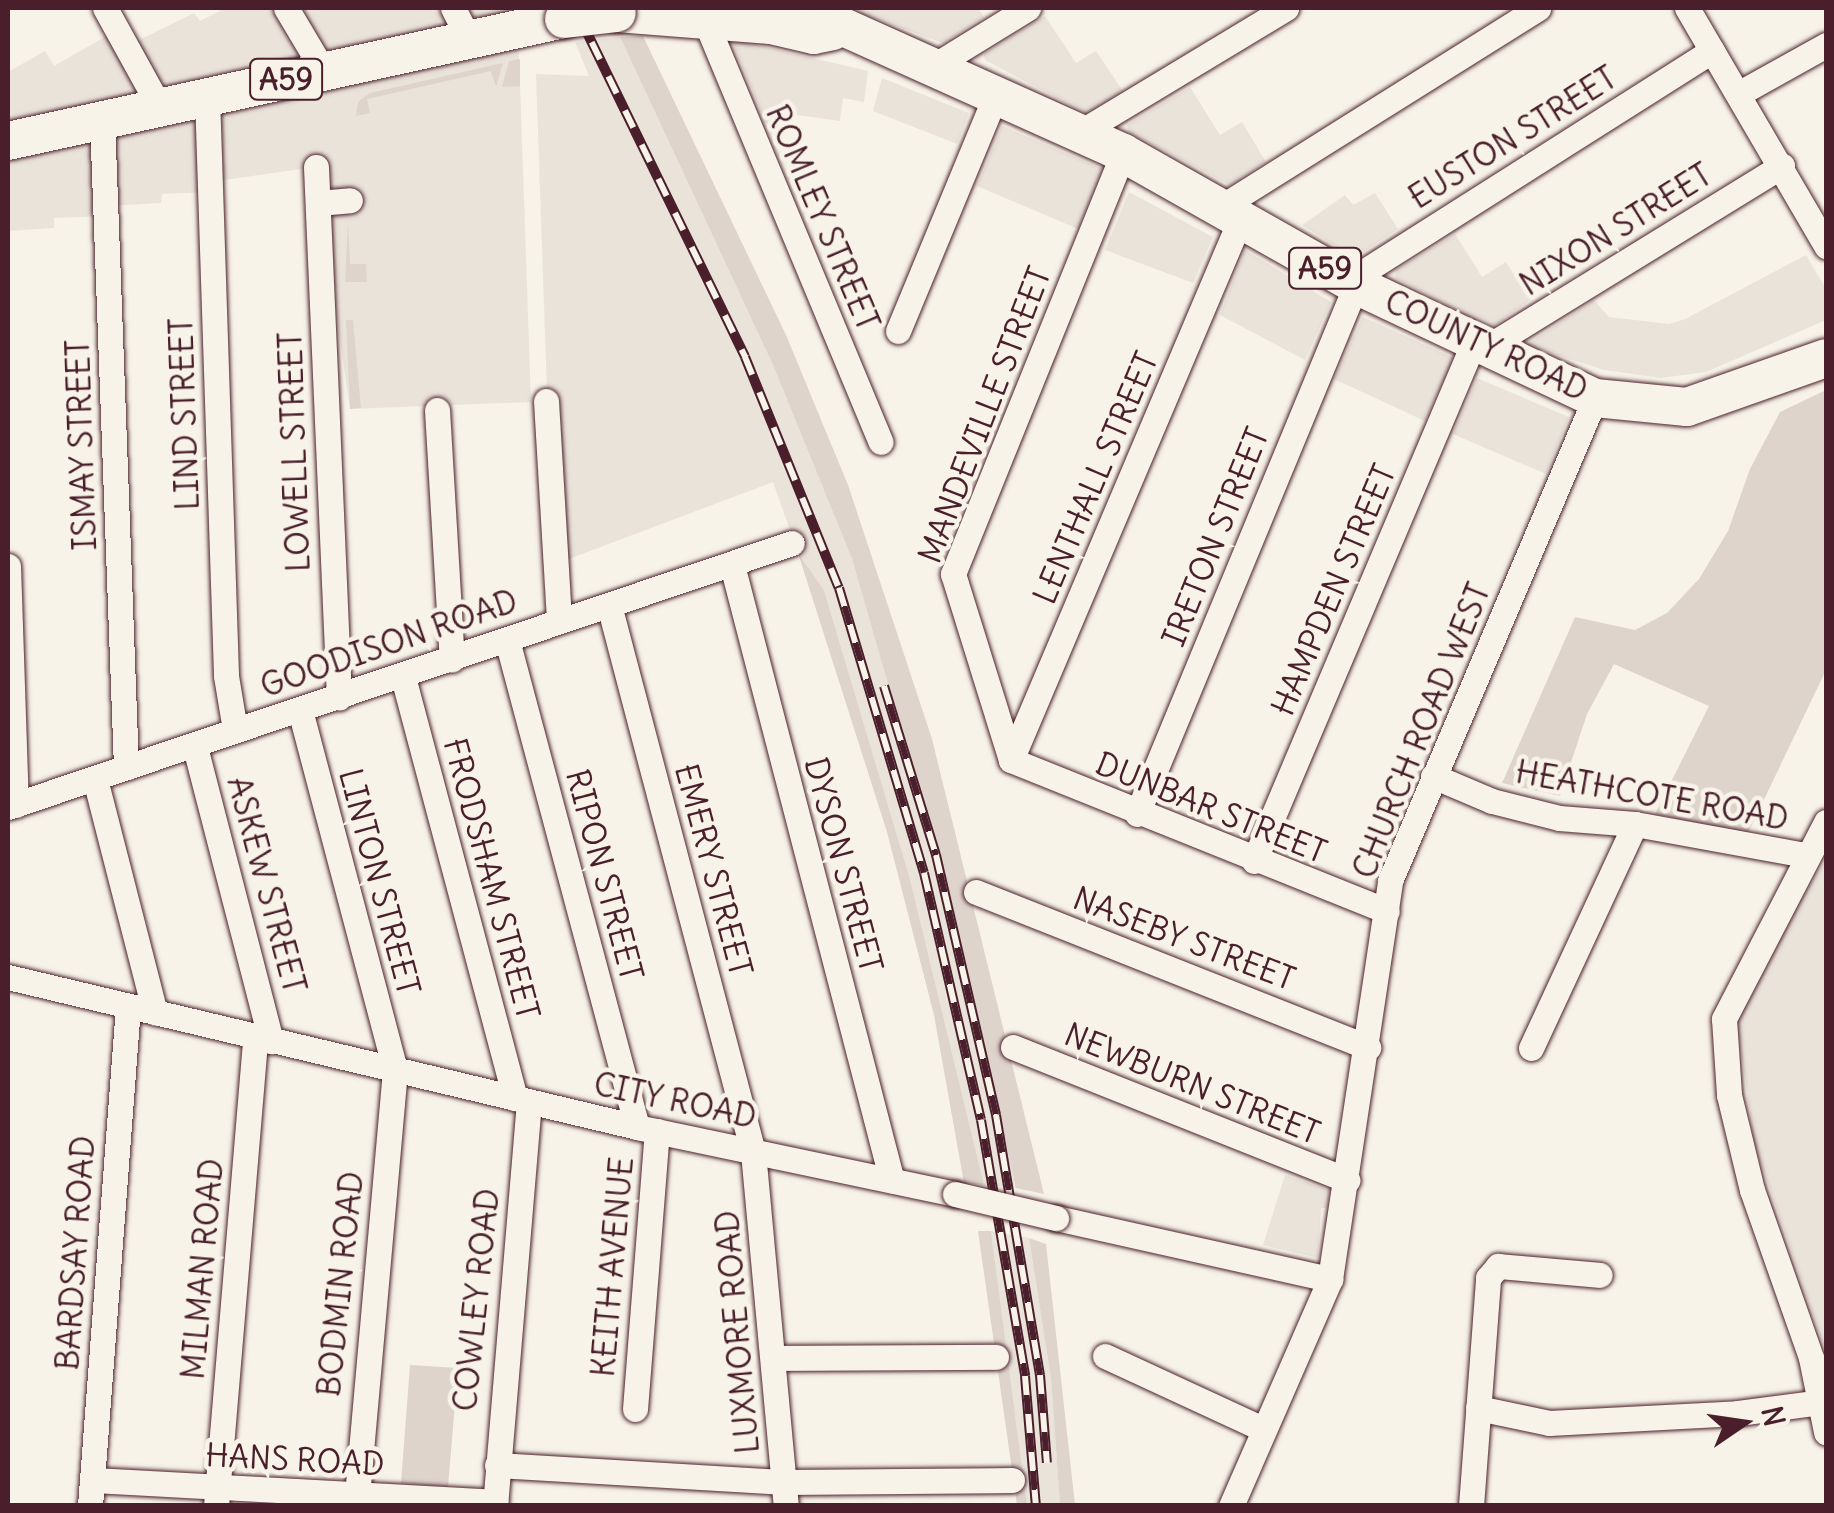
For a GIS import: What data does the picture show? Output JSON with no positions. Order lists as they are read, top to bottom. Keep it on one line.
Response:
{"streets":{"highway":["A59","COUNTY ROAD"],"street":["EUSTON STREET","ROMLEY STREET","NIXON STREET","LIND STREET","MANDEVILLE STREET","ISMAY STREET","LOWELL STREET","LENTHALL STREET","IRETON STREET","HAMPDEN STREET","GOODISON ROAD","CHURCH ROAD WEST","HEATHCOTE ROAD","DUNBAR STREET","DYSON STREET","EMERY STREET","RIPON STREET","FRODSHAM STREET","LINTON STREET","ASKEW STREET","NASEBY STREET","NEWBURN STREET","CITY ROAD","BARDSAY ROAD","KEITH AVENUE","MILMAN ROAD","BODMIN ROAD","COWLEY ROAD","LUXMORE ROAD","HANS ROAD"]},"crossings":[["EUSTON STREET","COUNTY ROAD"],["EUSTON STREET","IRETON STREET"],["ROMLEY STREET","COUNTY ROAD"],["NIXON STREET","COUNTY ROAD"],["NIXON STREET","HAMPDEN STREET"],["COUNTY ROAD","LIND STREET"],["COUNTY ROAD","MANDEVILLE STREET"],["COUNTY ROAD","ISMAY STREET"],["COUNTY ROAD","LENTHALL STREET"],["COUNTY ROAD","IRETON STREET"],["COUNTY ROAD","HAMPDEN STREET"],["COUNTY ROAD","CHURCH ROAD WEST"],["LIND STREET","GOODISON ROAD"],["MANDEVILLE STREET","LENTHALL STREET"],["MANDEVILLE STREET","DUNBAR STREET"],["ISMAY STREET","GOODISON ROAD"],["LOWELL STREET","GOODISON ROAD"],["LENTHALL STREET","DUNBAR STREET"],["IRETON STREET","DUNBAR STREET"],["HAMPDEN STREET","DUNBAR STREET"],["GOODISON ROAD","DYSON STREET"],["GOODISON ROAD","EMERY STREET"],["GOODISON ROAD","RIPON STREET"],["GOODISON ROAD","FRODSHAM STREET"],["GOODISON ROAD","LINTON STREET"],["GOODISON ROAD","ASKEW STREET"],["CHURCH ROAD WEST","HEATHCOTE ROAD"],["CHURCH ROAD WEST","DUNBAR STREET"],["CHURCH ROAD WEST","NASEBY STREET"],["CHURCH ROAD WEST","NEWBURN STREET"],["CHURCH ROAD WEST","CITY ROAD"],["DYSON STREET","CITY ROAD"],["EMERY STREET","CITY ROAD"],["EMERY STREET","LUXMORE ROAD"],["RIPON STREET","CITY ROAD"],["RIPON STREET","KEITH AVENUE"],["FRODSHAM STREET","CITY ROAD"],["FRODSHAM STREET","COWLEY ROAD"],["LINTON STREET","CITY ROAD"],["LINTON STREET","BODMIN ROAD"],["ASKEW STREET","CITY ROAD"],["ASKEW STREET","MILMAN ROAD"],["CITY ROAD","BARDSAY ROAD"],["CITY ROAD","KEITH AVENUE"],["CITY ROAD","MILMAN ROAD"],["CITY ROAD","BODMIN ROAD"],["CITY ROAD","COWLEY ROAD"],["CITY ROAD","LUXMORE ROAD"],["BARDSAY ROAD","HANS ROAD"],["MILMAN ROAD","HANS ROAD"],["BODMIN ROAD","HANS ROAD"],["COWLEY ROAD","HANS ROAD"]],"north":"right"}
